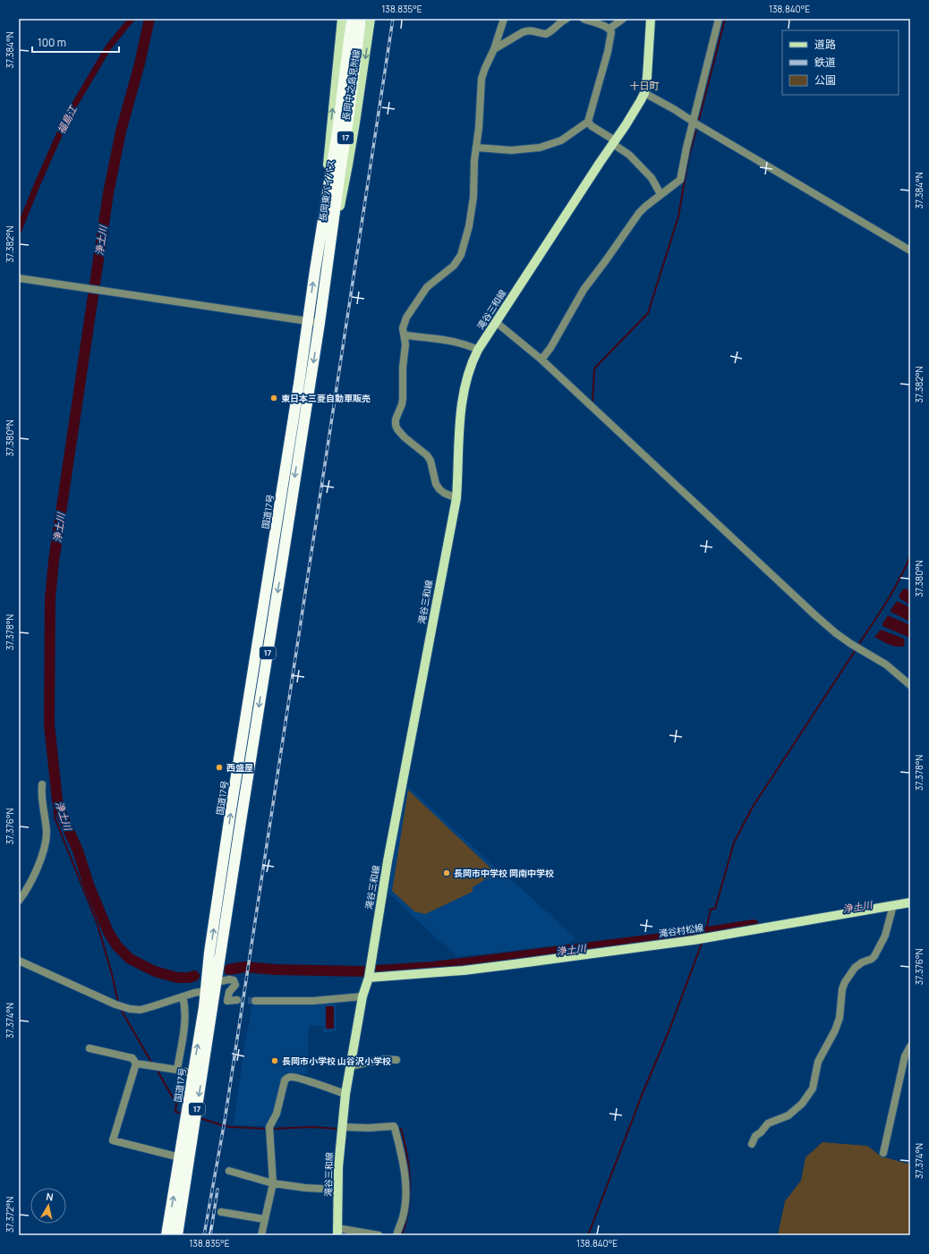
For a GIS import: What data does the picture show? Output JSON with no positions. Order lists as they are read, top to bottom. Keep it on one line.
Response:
{"streets":{"highway":["17","長岡東バイパス","国道17号"],"main road":["長岡中之島見附線","滝谷三和線","滝谷村松線"]},"crossings":[["長岡中之島見附線","長岡東バイパス"],["17","長岡東バイパス"],["長岡東バイパス","国道17号"],["滝谷三和線","滝谷村松線"]],"districts":["十日町"],"water":["福島江","浄土川"],"places":["東日本三菱自動車販売","西盛屋","長岡市中学校 岡南中学校","長岡市小学校 山谷沢小学校"],"legend":["道路","鉄道","公園"],"scale_bar":"100 m","north":"top","coordinates":["138.835°E","138.840°E","37.384°N","37.382°N","37.380°N","37.378°N","37.376°N","37.374°N","37.372°N"]}
